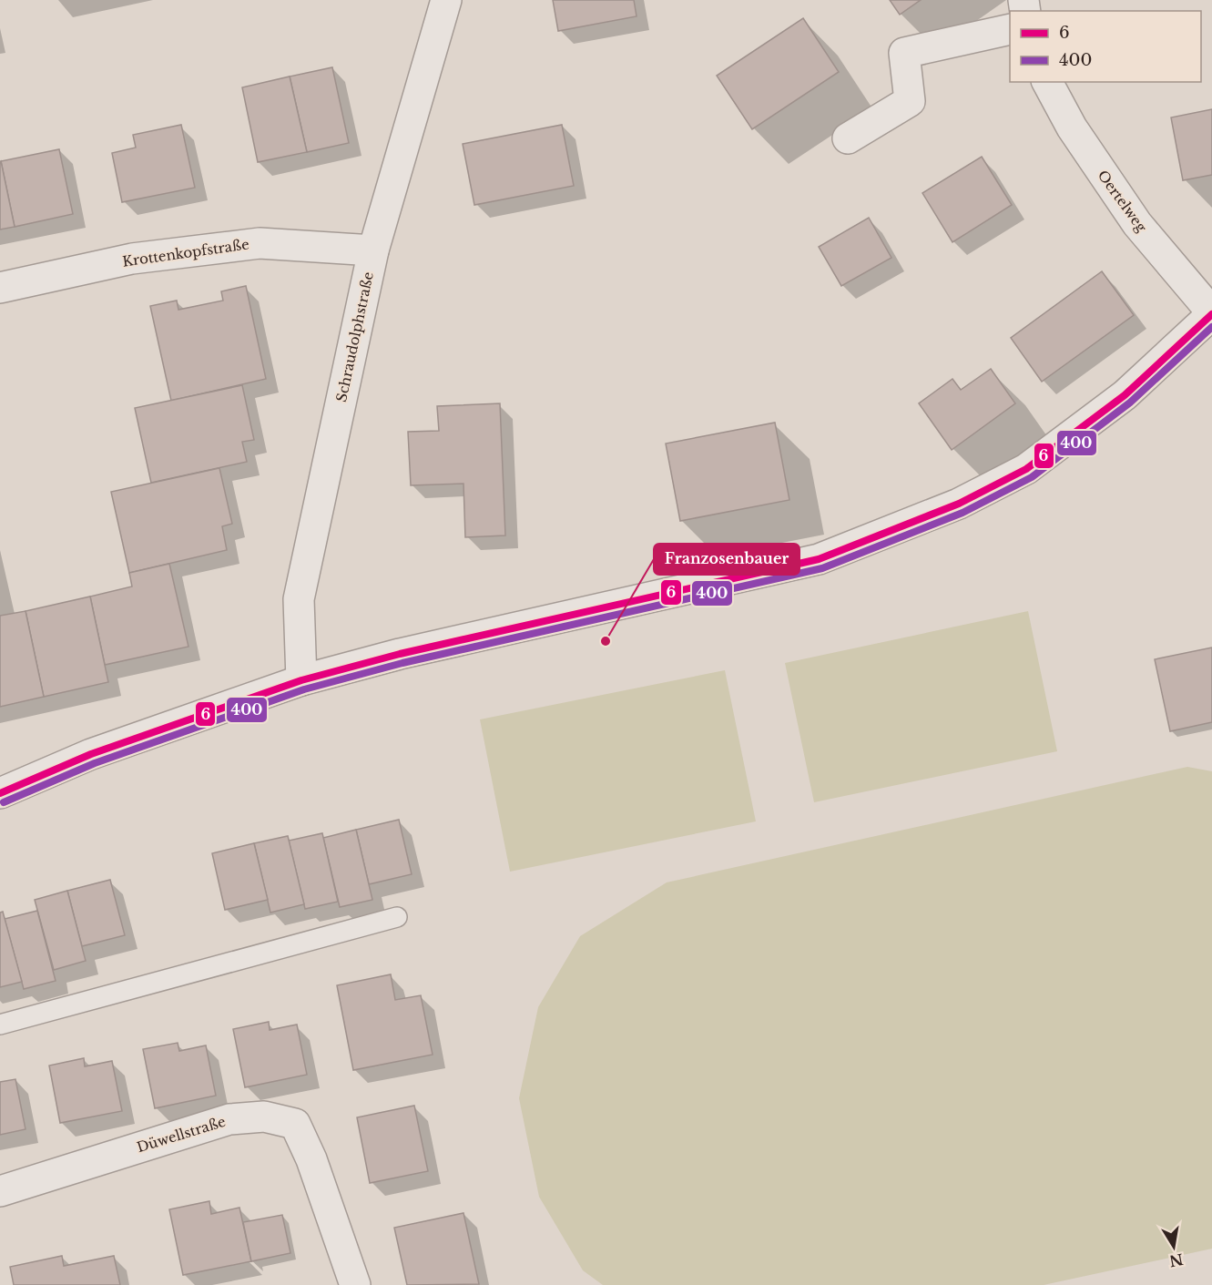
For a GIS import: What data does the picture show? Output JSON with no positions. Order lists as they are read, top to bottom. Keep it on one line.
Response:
{"streets":{"street":["Oertelweg","Krottenkopfstraße","Schraudolphstraße","Düwellstraße"]},"crossings":[["Krottenkopfstraße","Schraudolphstraße"]],"places":["Franzosenbauer"],"lines":["transit line 6","transit line 400"],"legend":["6","400"],"north":"bottom"}
